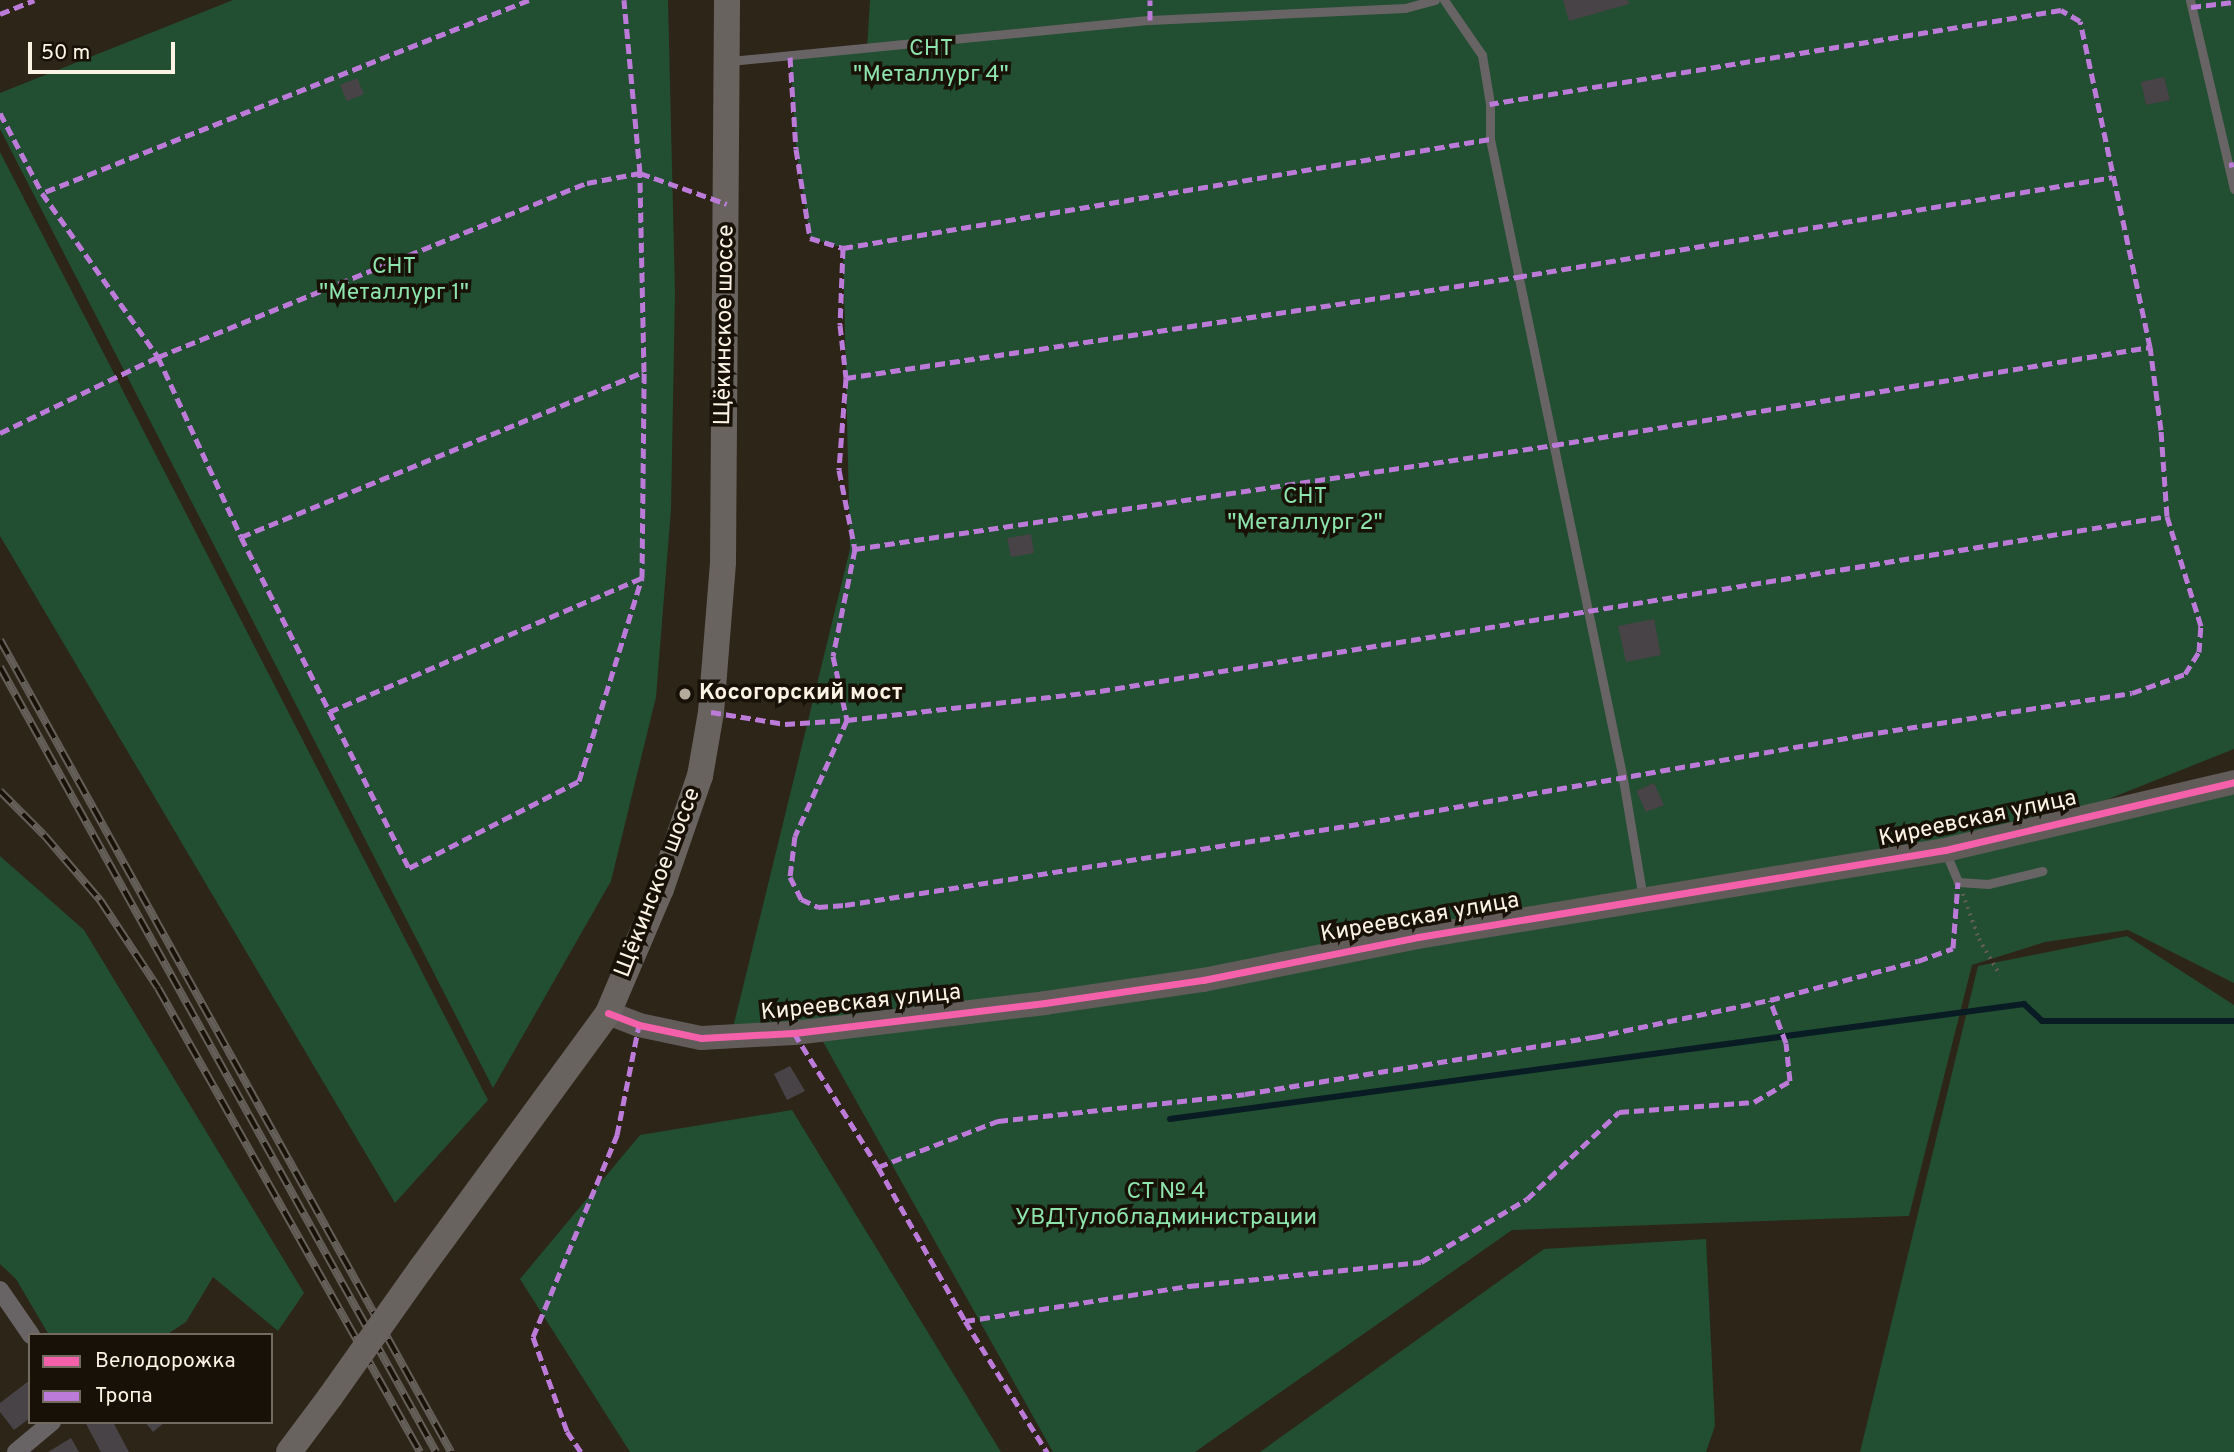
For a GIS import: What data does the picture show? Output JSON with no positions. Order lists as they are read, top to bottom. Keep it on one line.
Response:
{"streets":{"main road":["Щёкинское шоссе"],"street":["Киреевская улица"]},"crossings":[["Щёкинское шоссе","Киреевская улица"]],"parks":["СНТ \"Металлург 4\"","СНТ \"Металлург 1\"","СНТ \"Металлург 2\"","СТ № 4 УВДТулобладминистрации"],"places":["Косогорский мост"],"legend":["Велодорожка","Тропа"],"scale_bar":"50 m"}
